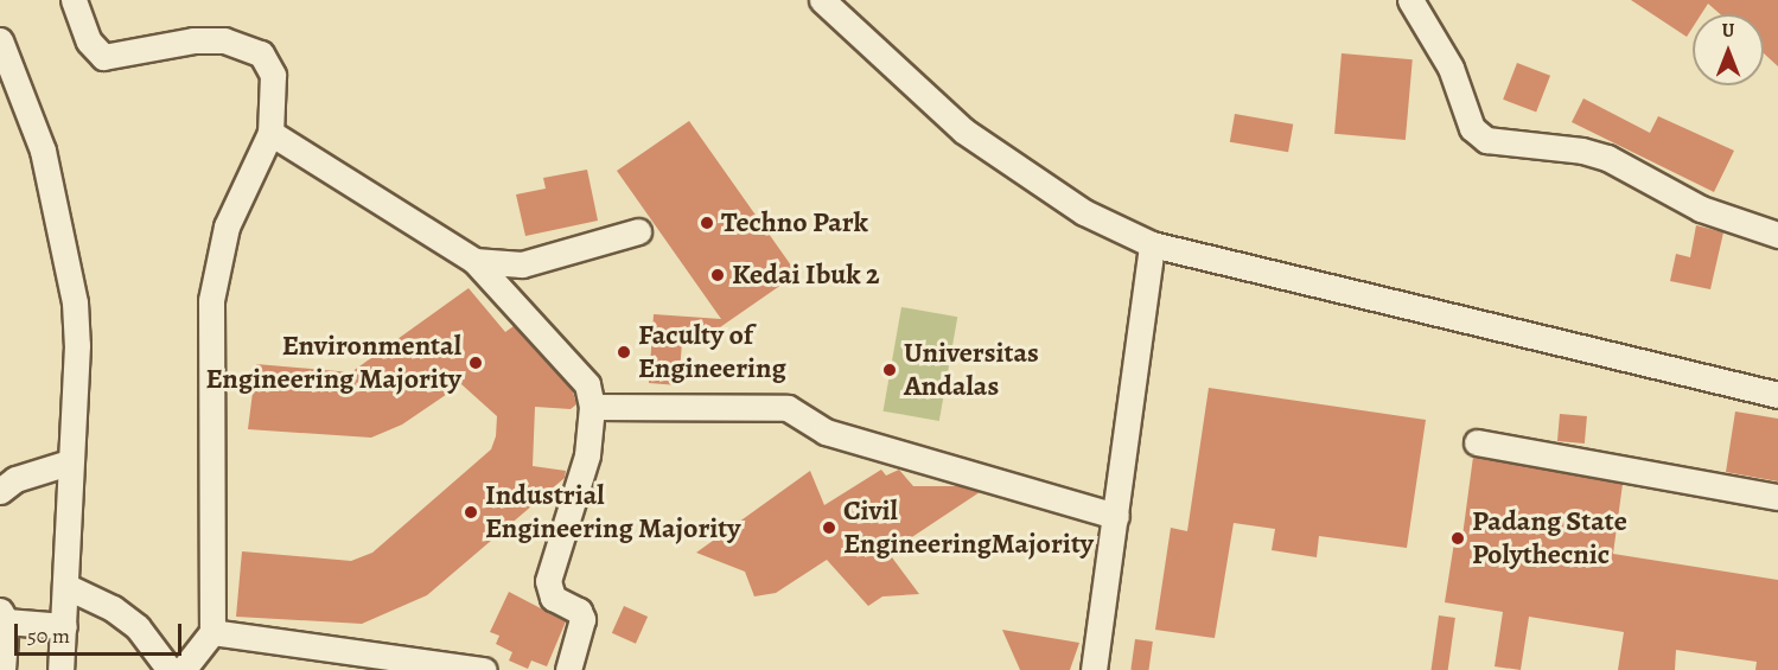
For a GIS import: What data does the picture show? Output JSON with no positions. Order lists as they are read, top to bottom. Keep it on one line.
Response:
{"places":["Techno Park","Kedai Ibuk 2","Faculty of Engineering","Environmental Engineering Majority","Universitas Andalas","Industrial Engineering Majority","Civil EngineeringMajority","Padang State Polythecnic"],"scale_bar":"50 m","north":"top"}
